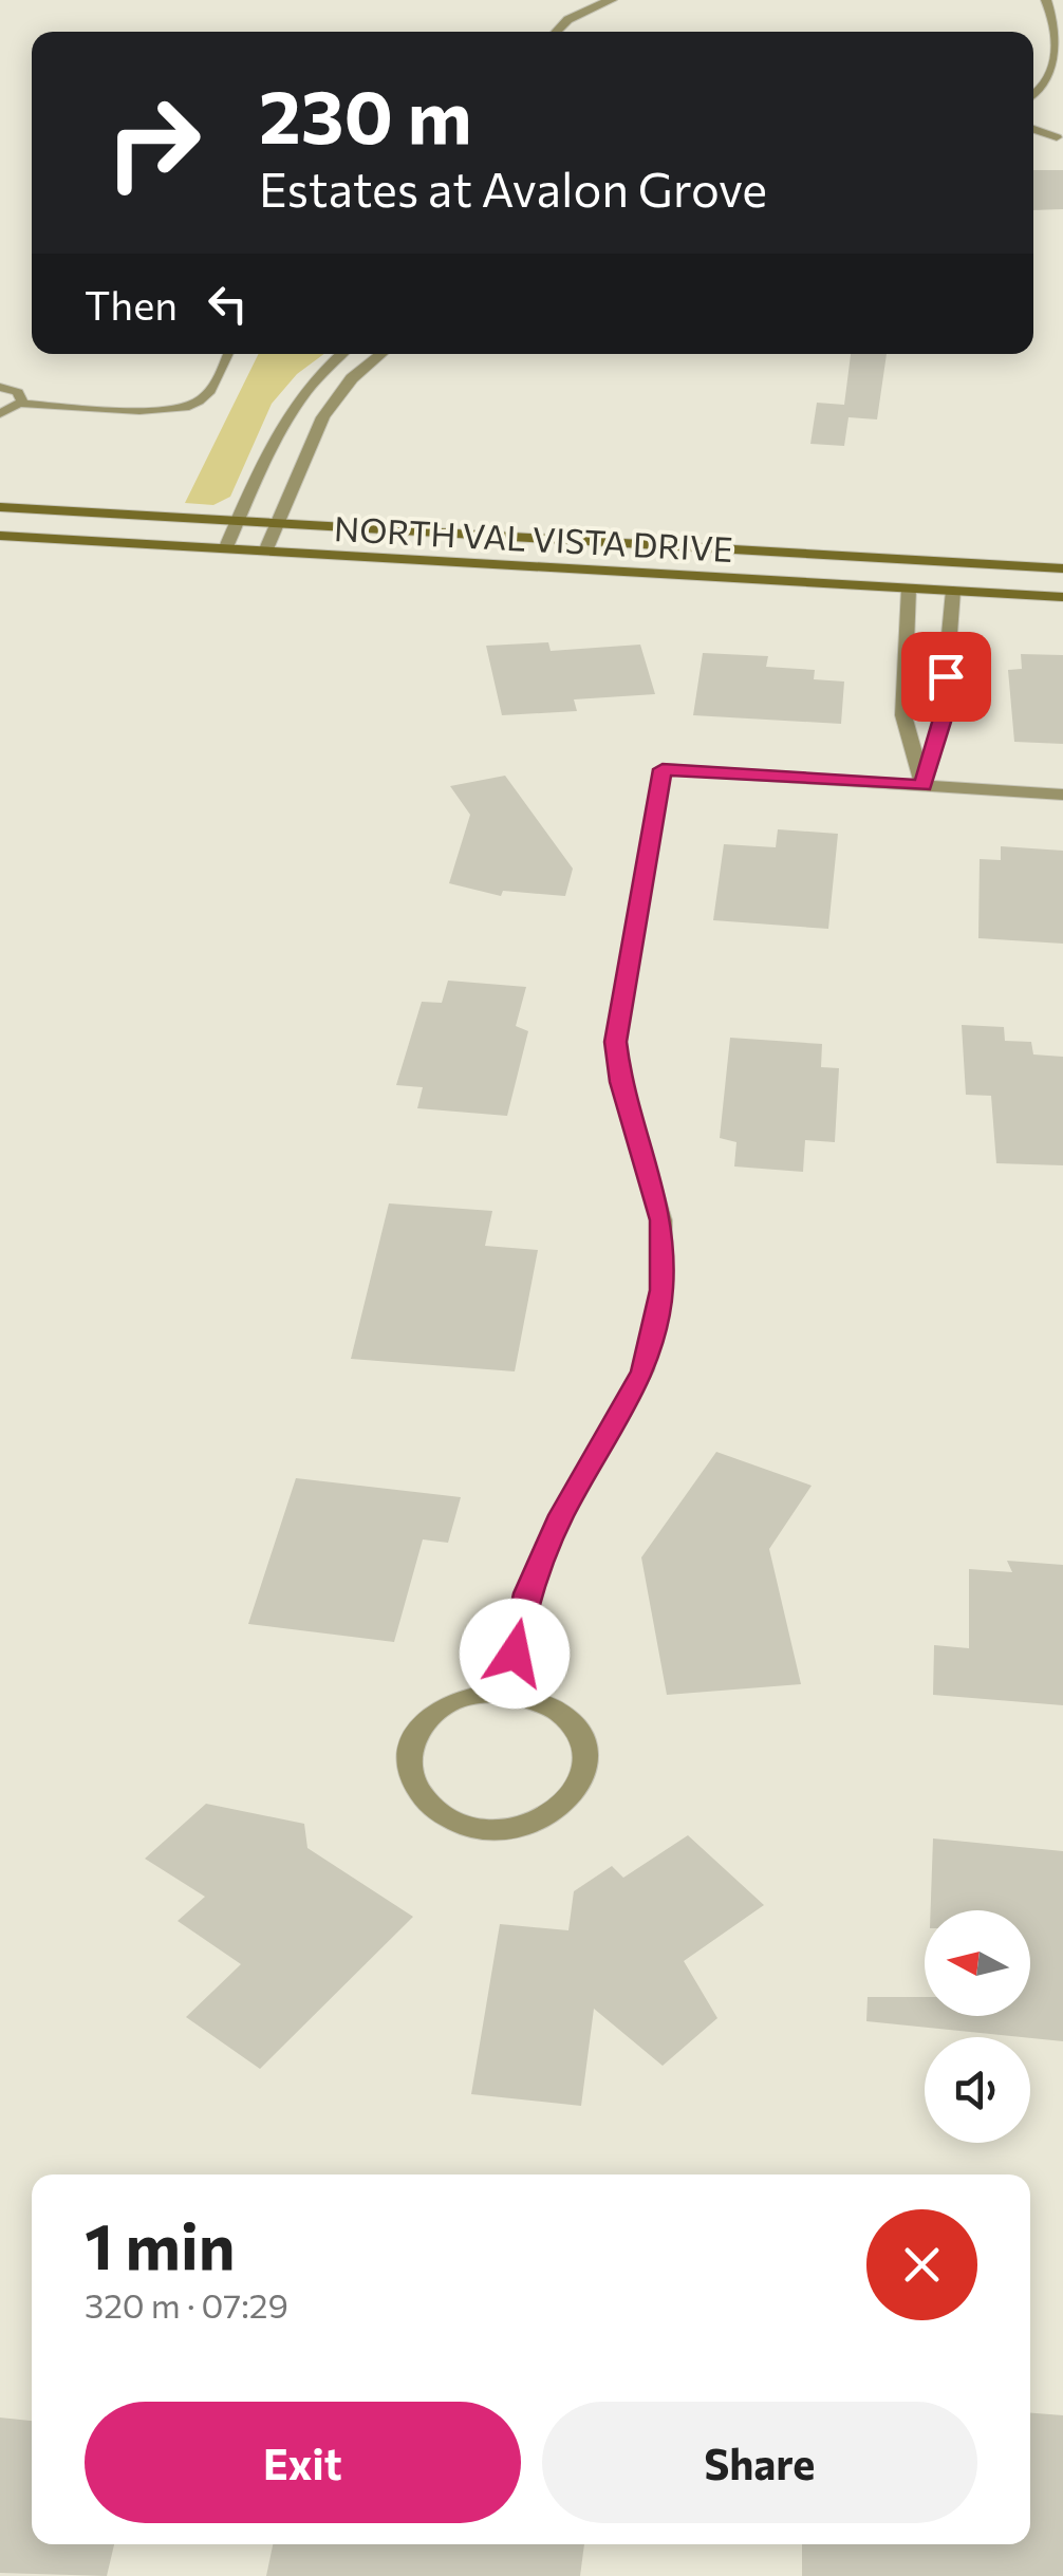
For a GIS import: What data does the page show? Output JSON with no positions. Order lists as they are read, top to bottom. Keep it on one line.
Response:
{"streets":{"main road":["NORTH VAL VISTA DRIVE"]},"north":"left","page":{"turn":["230 m","Estates at Avalon Grove"],"then":"Then","heading":["1 min","320 m · 07:29"],"buttons":["Exit","Share"]}}
